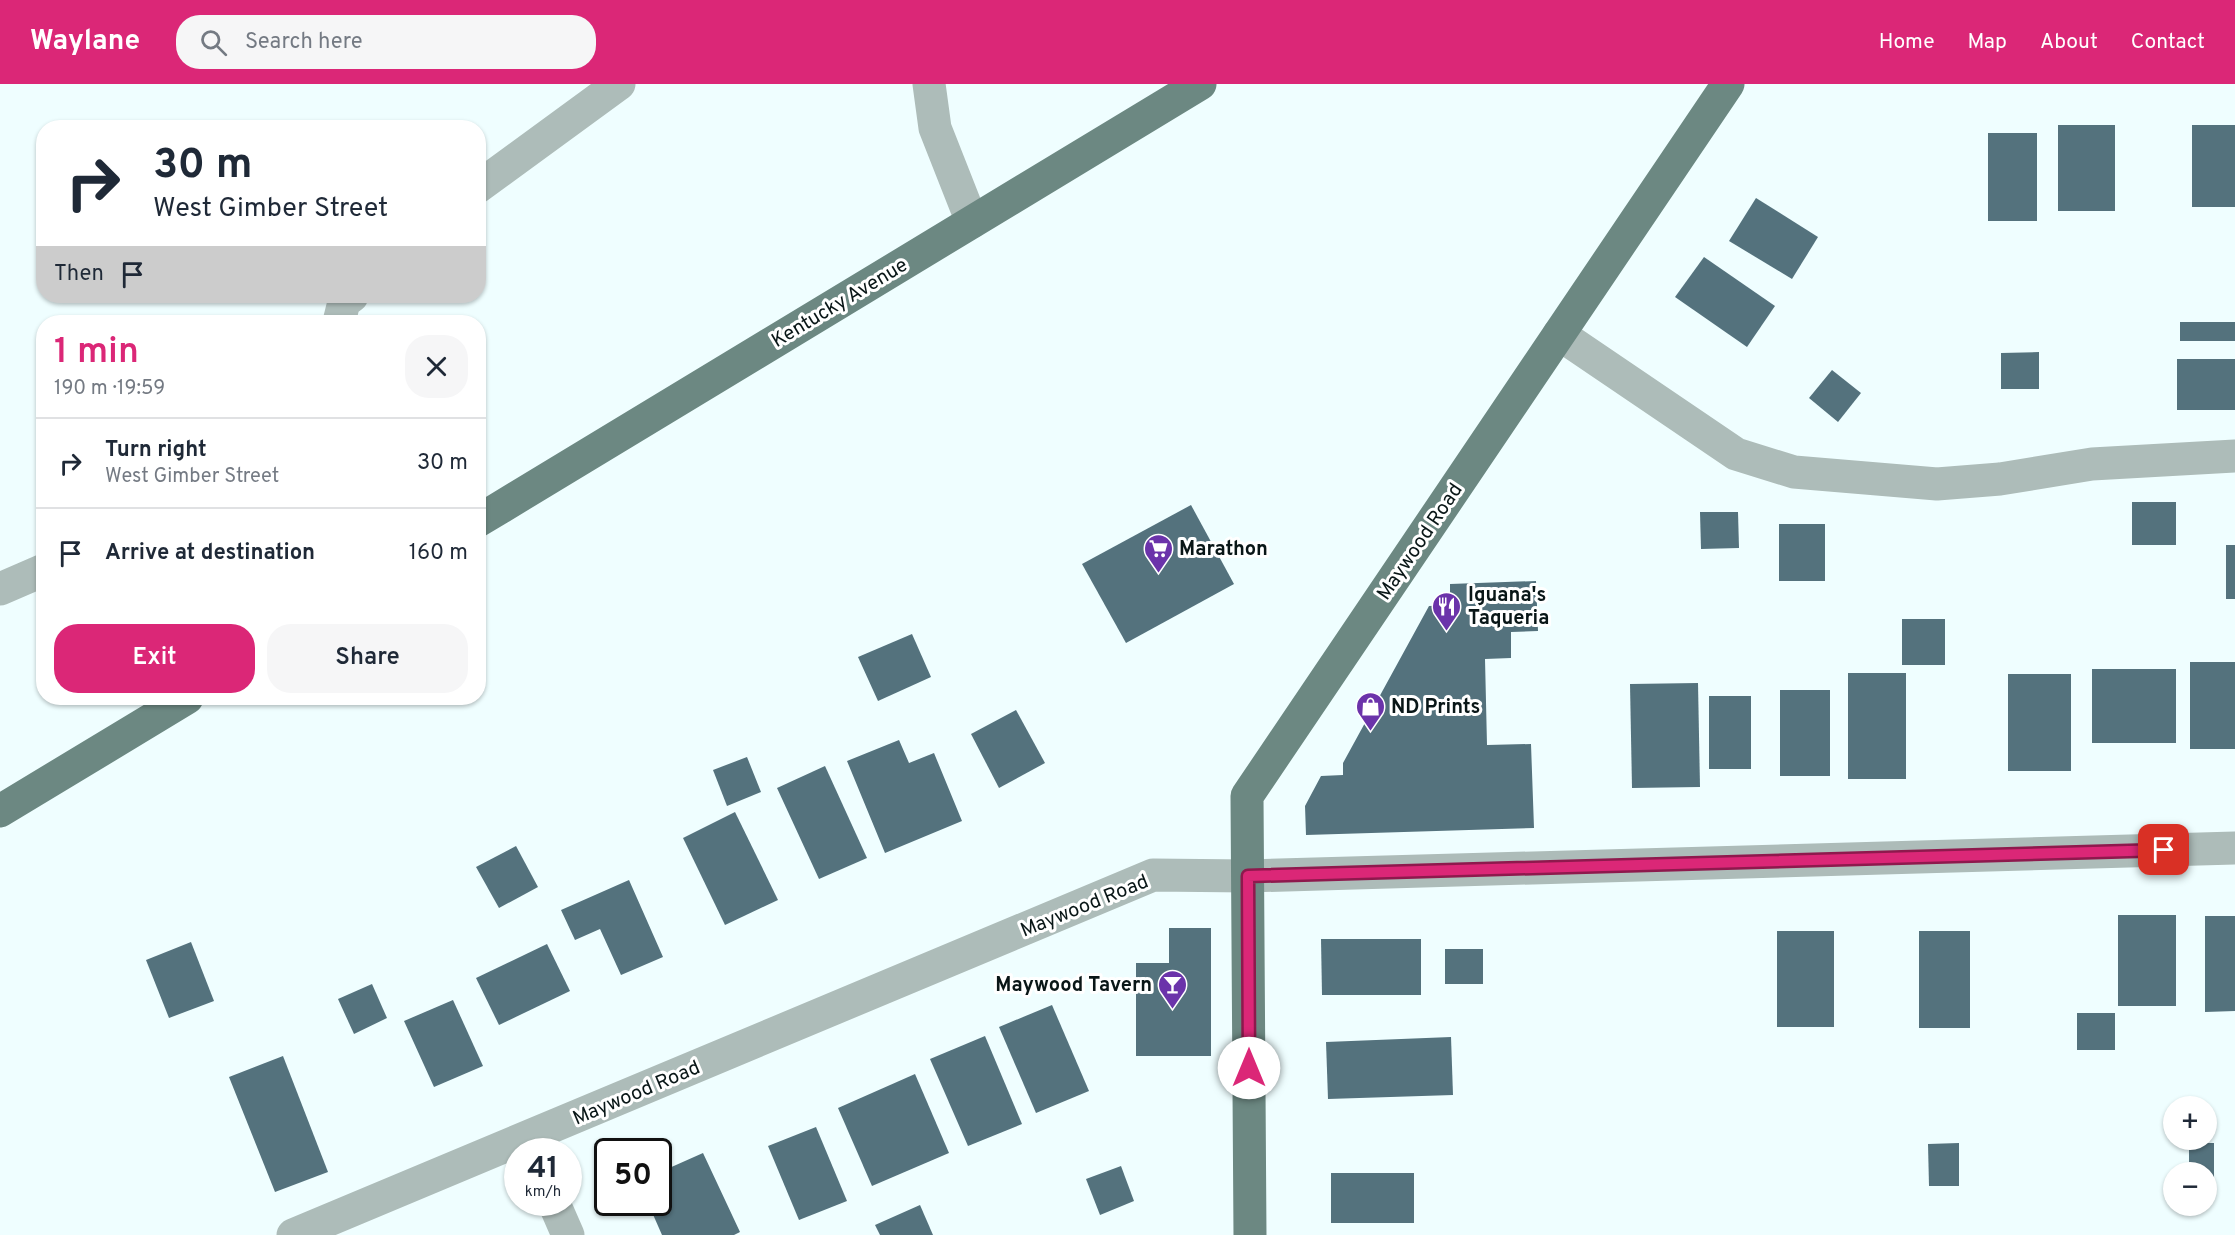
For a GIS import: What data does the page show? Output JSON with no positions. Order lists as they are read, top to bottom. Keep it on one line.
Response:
{"streets":{"main road":["Kentucky Avenue","Maywood Road"]},"places":{"supermarket":["Marathon"],"restaurant":["Iguana's Taqueria"],"shop":["ND Prints"],"bar":["Maywood Tavern"]},"page":{"header":"Waylane","search":"Search here","nav":["Home","Map","About","Contact"],"turn":["30 m","West Gimber Street"],"then":"Then","heading":["1 min","190 m · 19:59"],"list":[{"name":"Turn right","note":"West Gimber Street","value":"30 m"},{"name":"Arrive at destination","value":"160 m"}],"buttons":["Exit","Share"],"map_buttons":["+","−"],"speed":"41 km/h","limit":"50"}}
